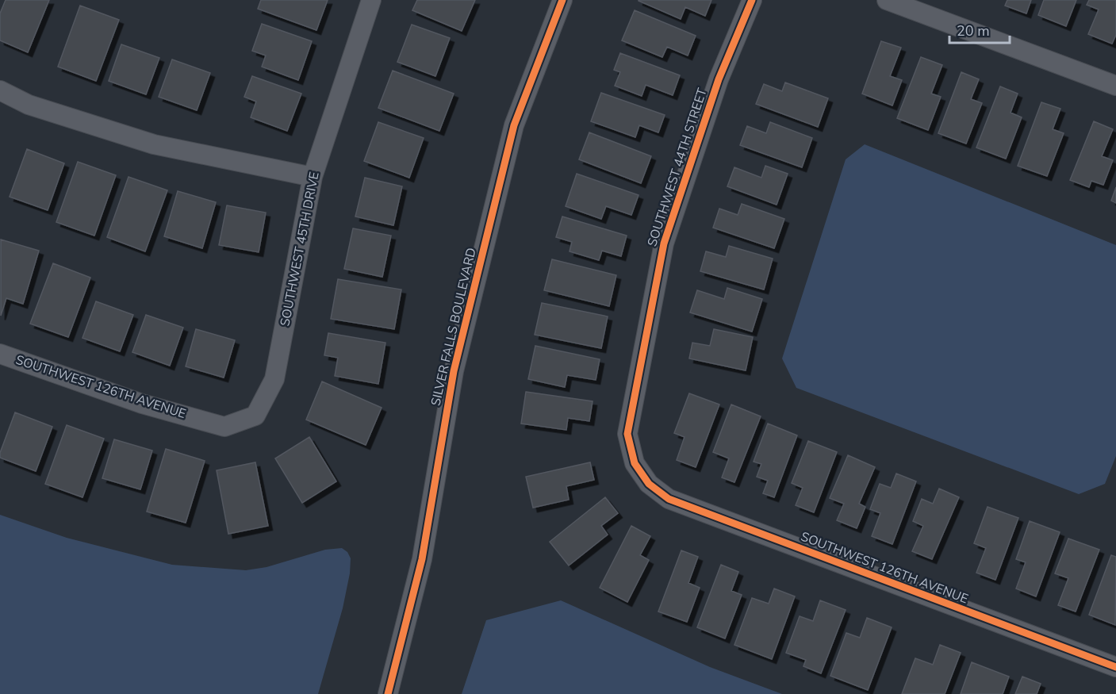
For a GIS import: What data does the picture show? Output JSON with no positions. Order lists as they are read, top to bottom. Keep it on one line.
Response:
{"streets":{"street":["SOUTHWEST 44TH STREET","SOUTHWEST 45TH DRIVE","SILVER FALLS BOULEVARD","SOUTHWEST 126TH AVENUE"]},"crossings":[["SOUTHWEST 44TH STREET","SOUTHWEST 126TH AVENUE"],["SOUTHWEST 45TH DRIVE","SOUTHWEST 126TH AVENUE"]],"scale_bar":"20 m"}
